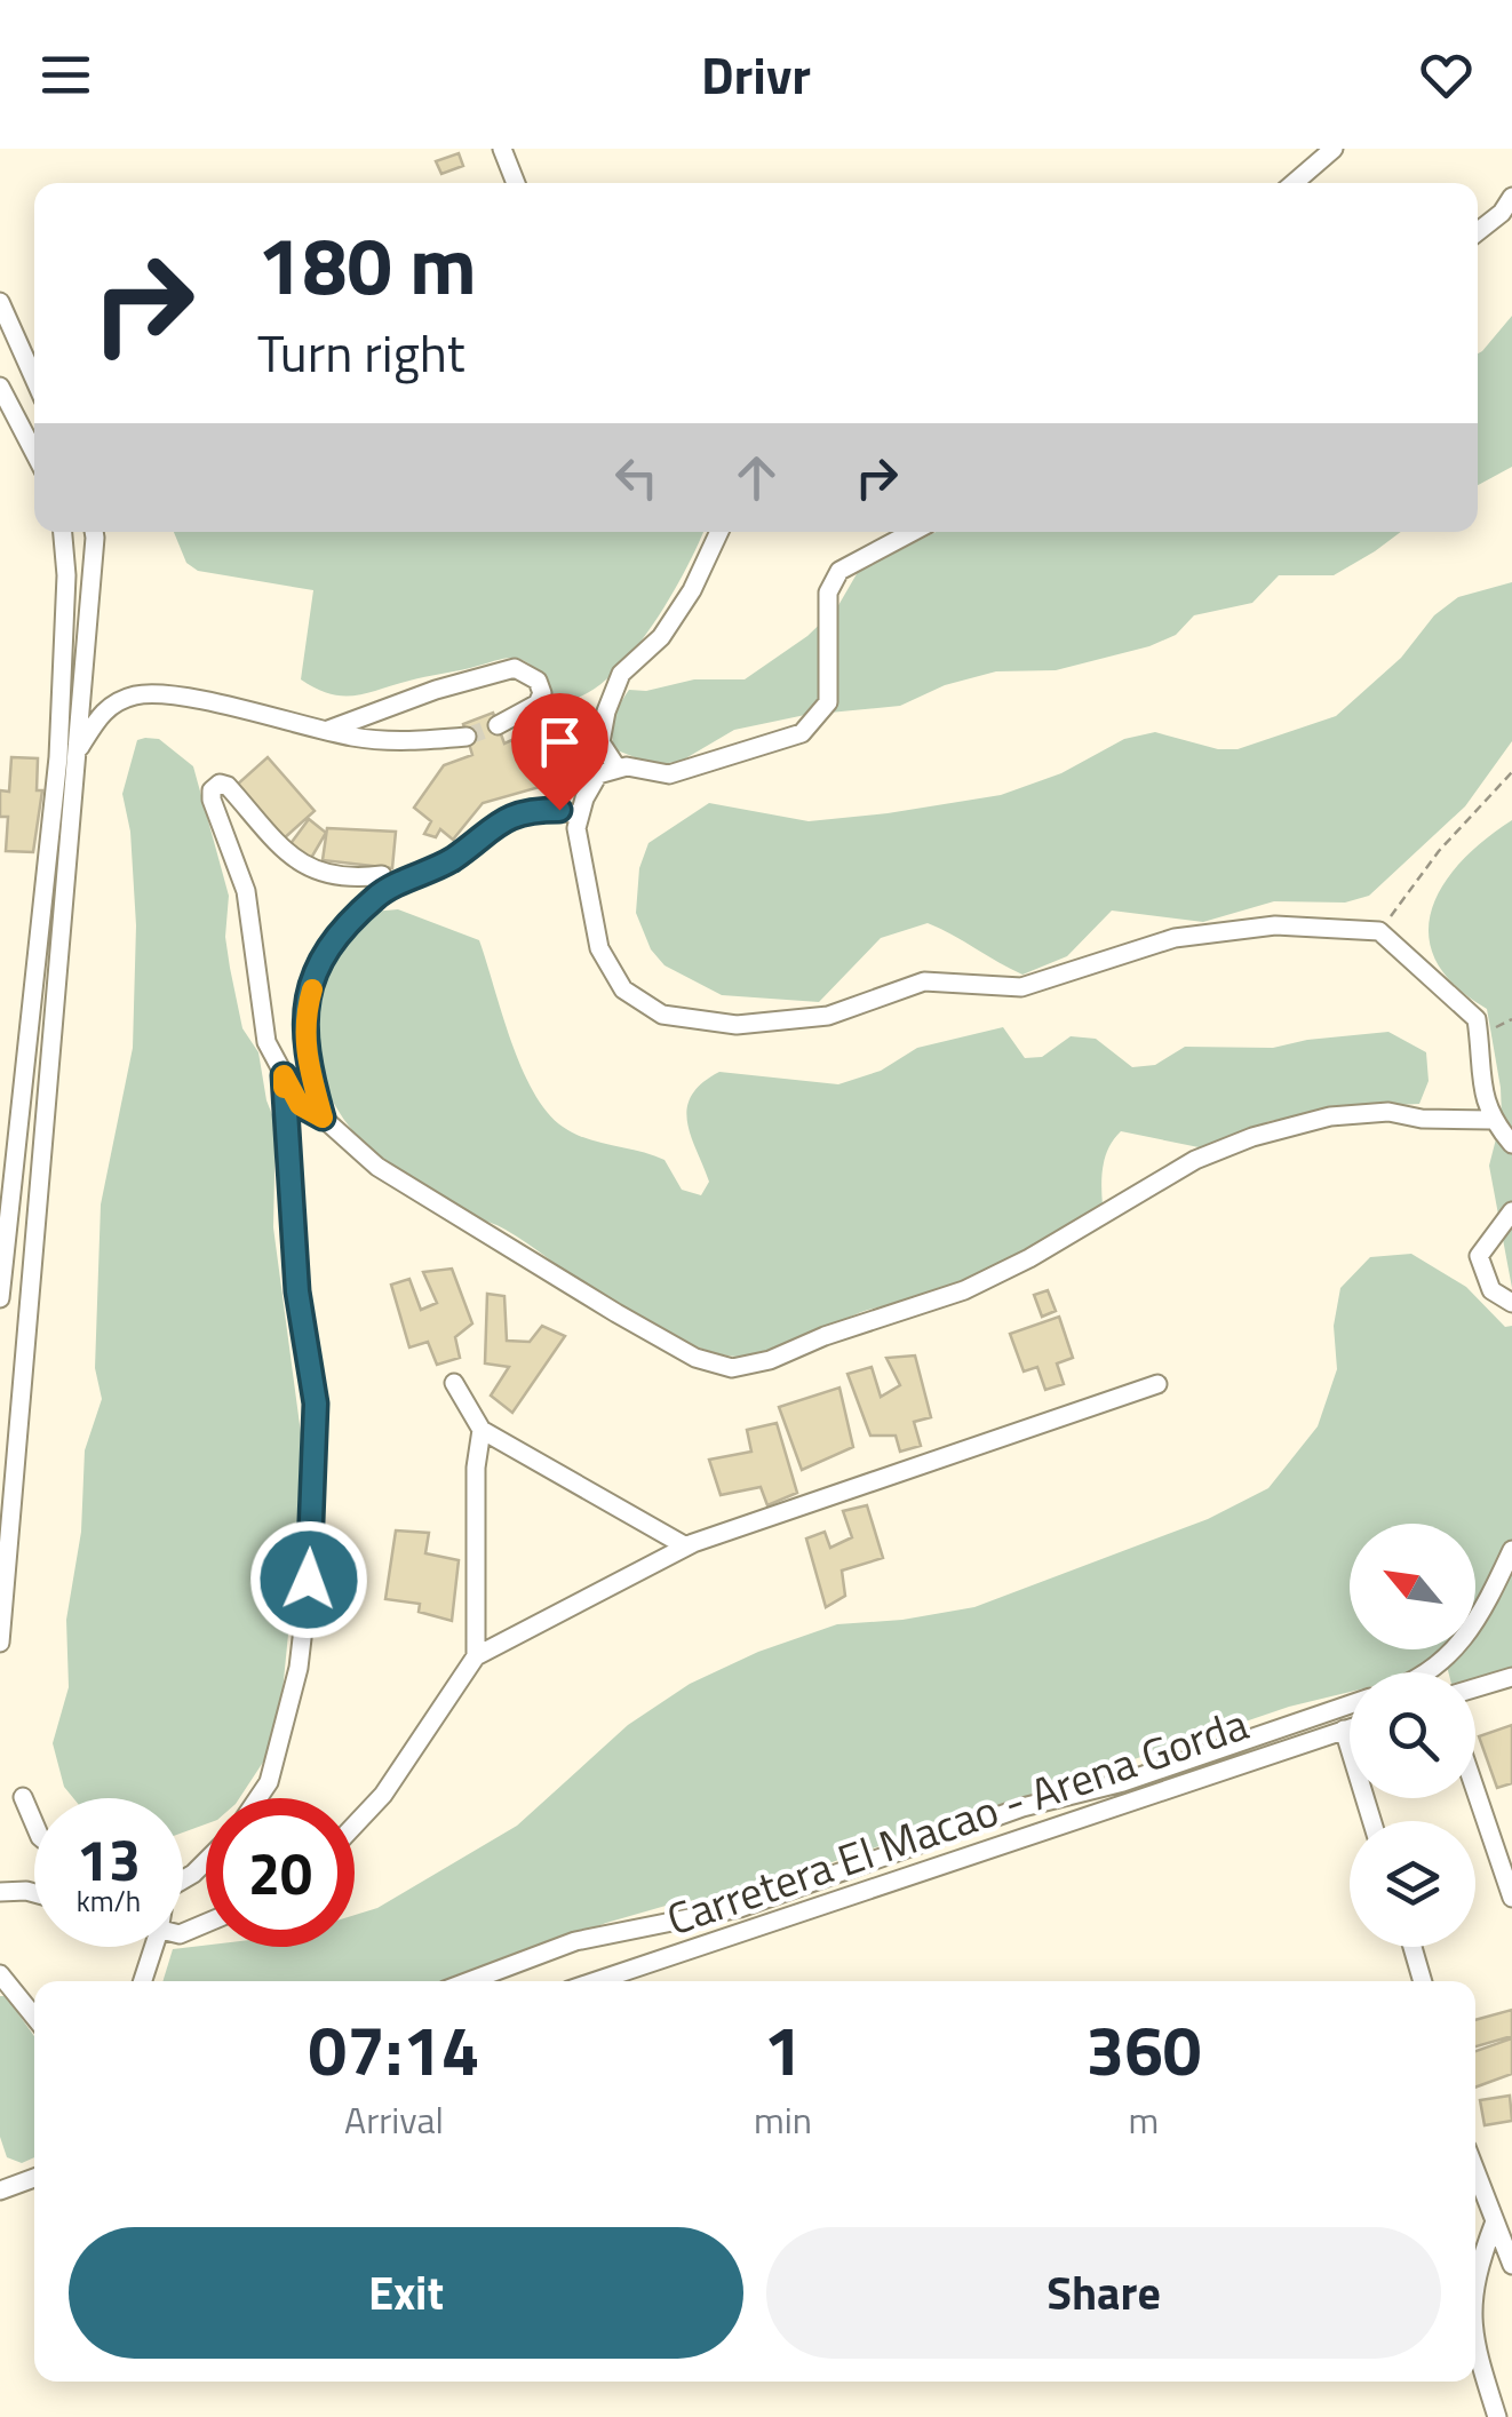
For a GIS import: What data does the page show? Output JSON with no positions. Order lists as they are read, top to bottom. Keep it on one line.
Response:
{"streets":{"street":["Carretera El Macao - Arena Gorda"]},"north":"top left","page":{"header":"Drivr","turn":["180 m","Turn right"],"speed":"13 km/h","limit":"20","eta":["07:14","Arrival","1","min","360","m"],"buttons":["Exit","Share"]}}
